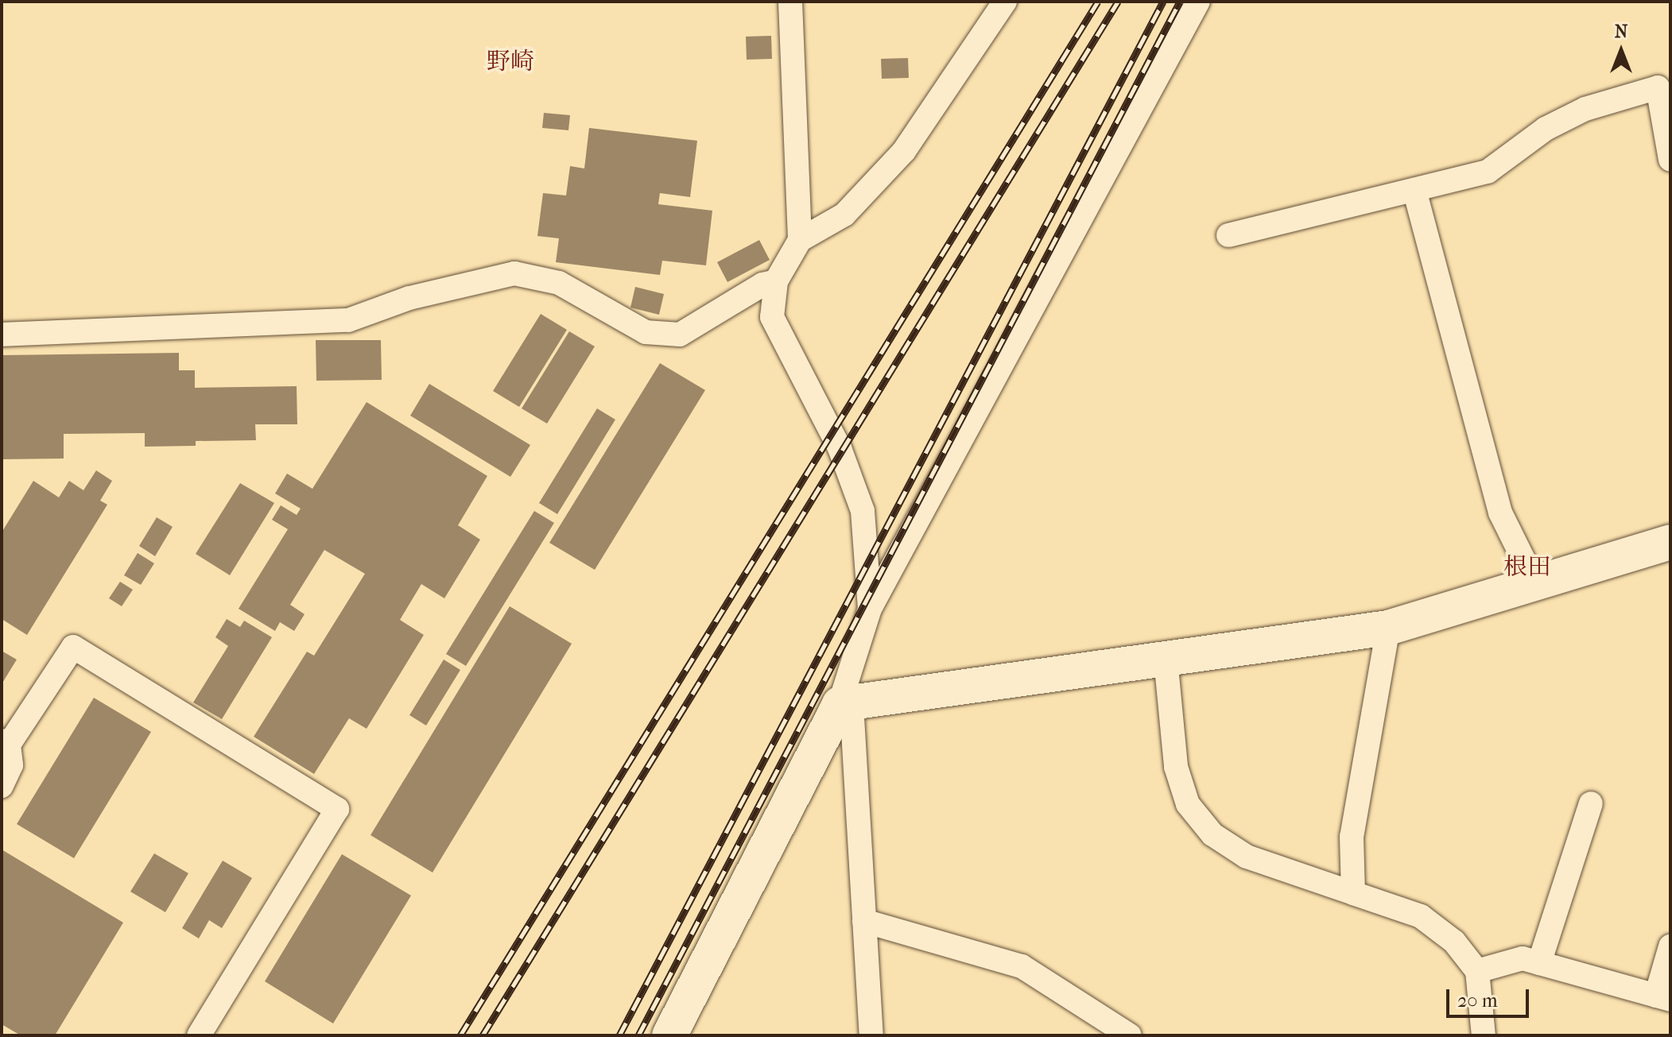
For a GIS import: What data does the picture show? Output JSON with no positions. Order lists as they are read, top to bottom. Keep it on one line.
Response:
{"districts":["野崎","根田"],"scale_bar":"20 m","north":"top"}
